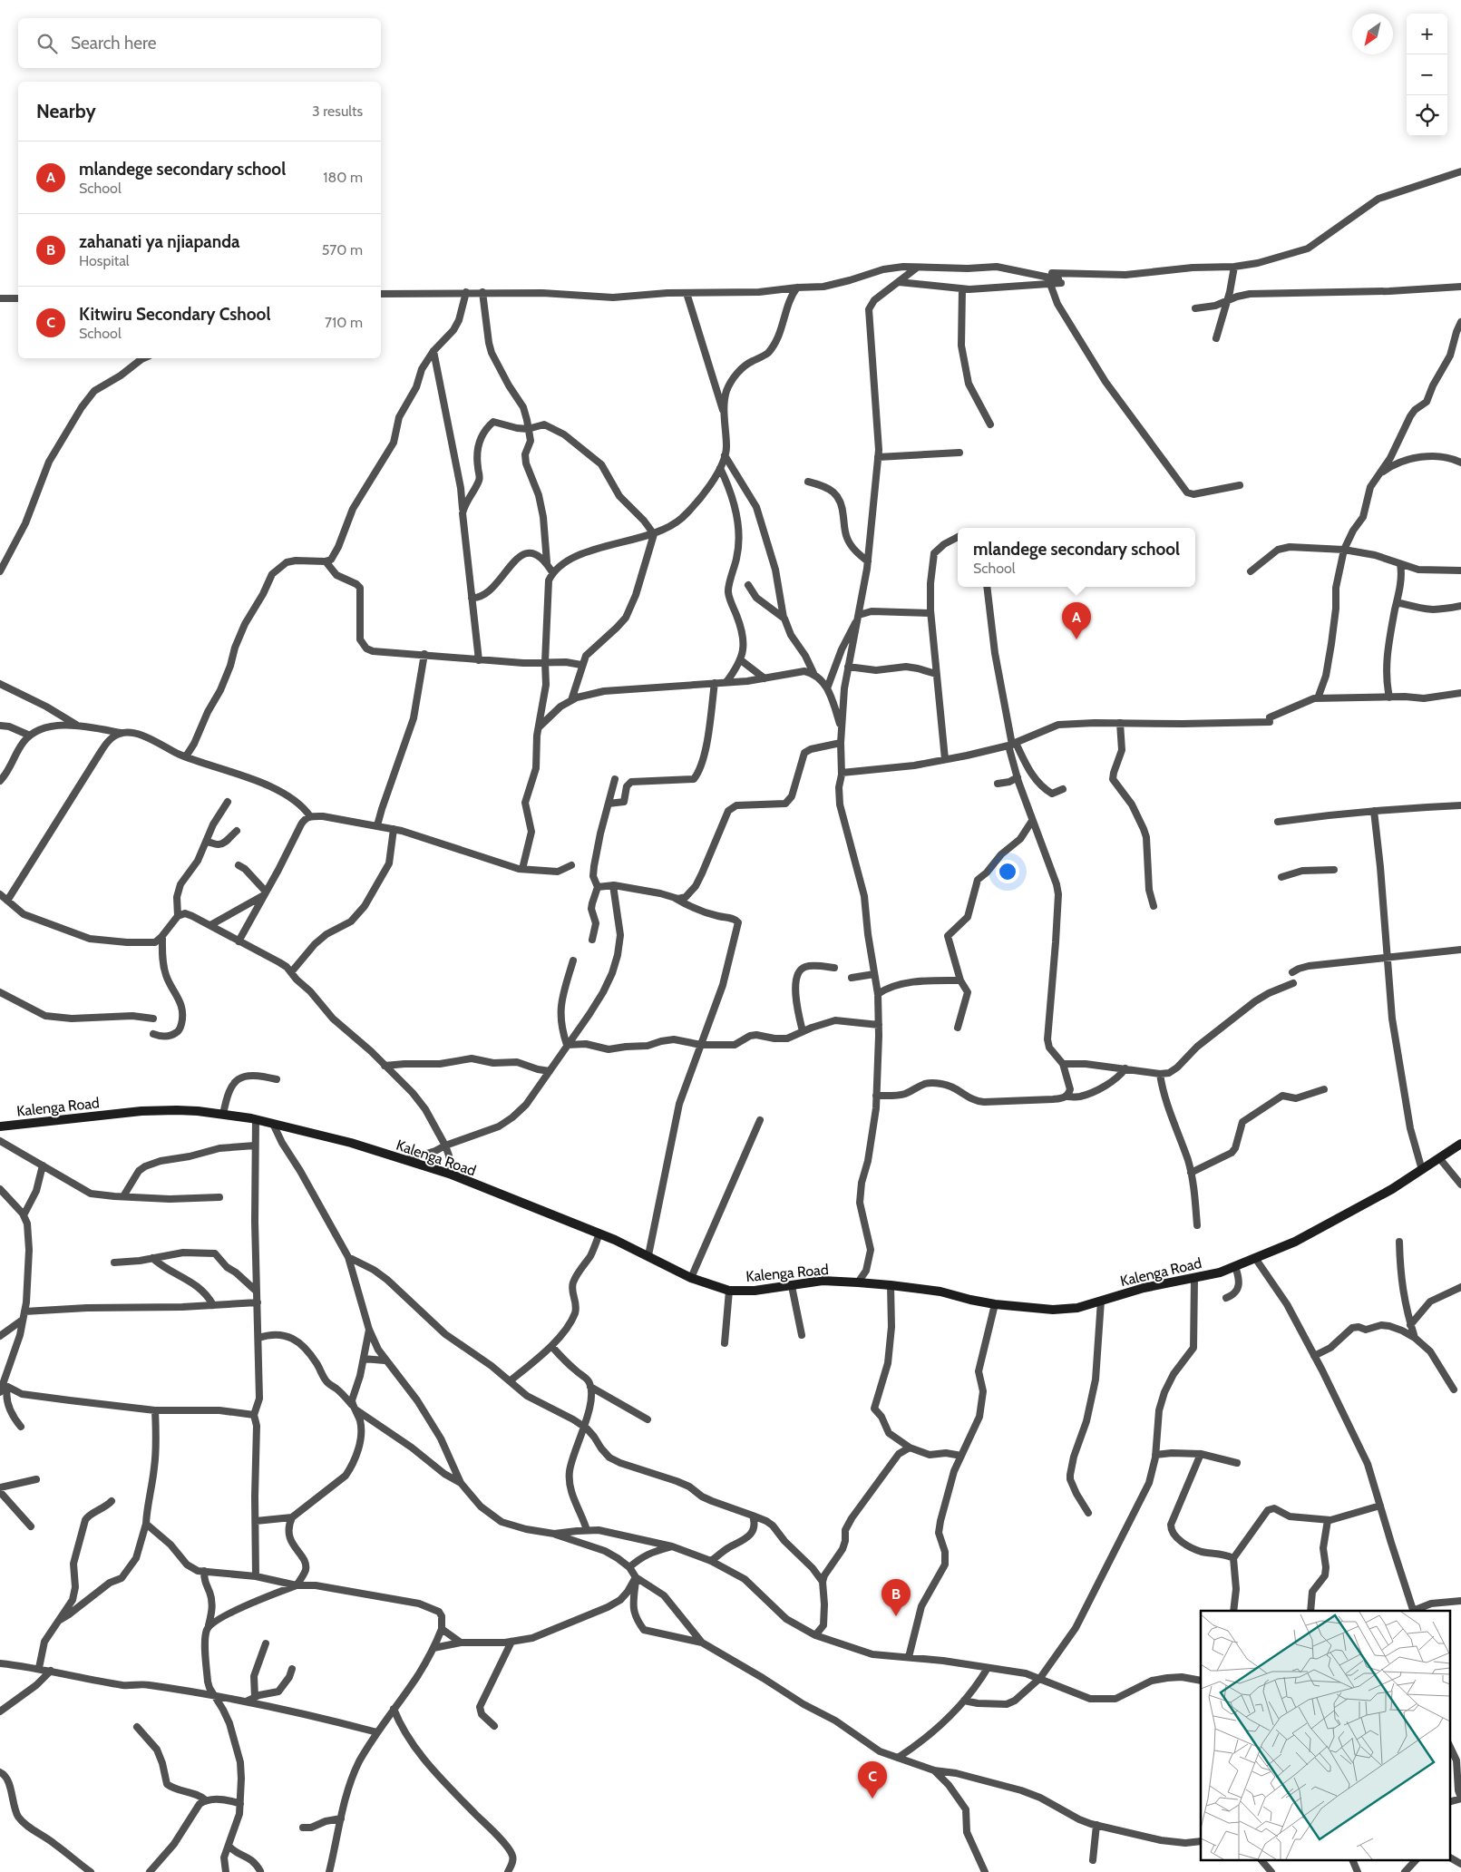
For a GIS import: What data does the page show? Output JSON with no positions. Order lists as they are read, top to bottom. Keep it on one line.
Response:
{"streets":{"main road":["Kalenga Road"]},"north":"bottom left","page":{"map_buttons":["+","−"],"search":"Search here","heading":["Nearby","3 results"],"list":[{"mark":"A","name":"mlandege secondary school","note":"School","value":"180 m"},{"mark":"B","name":"zahanati ya njiapanda","note":"Hospital","value":"570 m"},{"mark":"C","name":"Kitwiru Secondary Cshool","note":"School","value":"710 m"}],"popup":["mlandege secondary school","School"],"pins":["A","B","C"]}}
